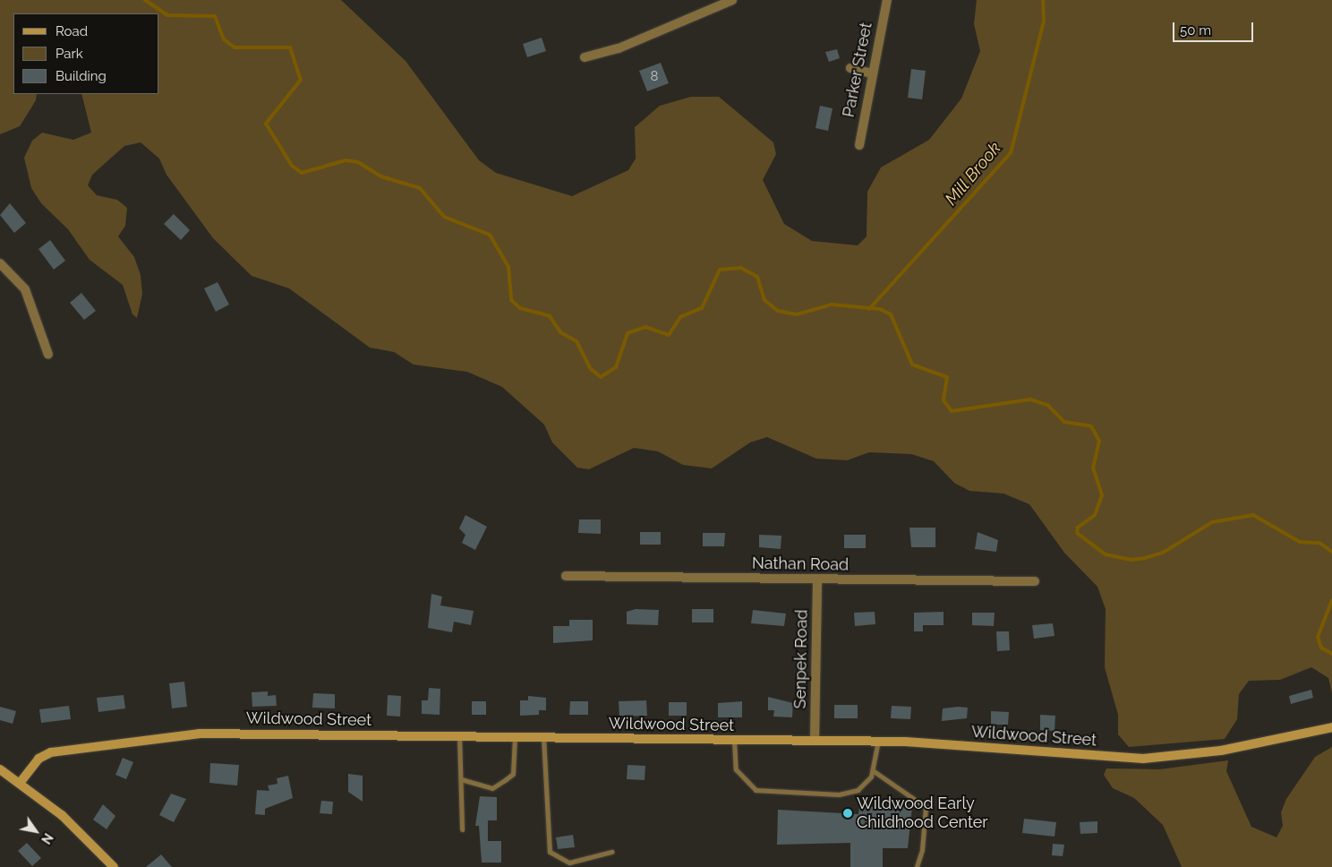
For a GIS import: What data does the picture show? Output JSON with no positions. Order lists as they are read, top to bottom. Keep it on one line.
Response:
{"streets":{"street":["Parker Street","Nathan Road","Senpek Road","Wildwood Street"]},"crossings":[["Nathan Road","Senpek Road"],["Senpek Road","Wildwood Street"]],"water":["Mill Brook"],"places":["Wildwood Early Childhood Center"],"house_numbers":["8"],"legend":["Road","Park","Building"],"scale_bar":"50 m","north":"bottom right"}
